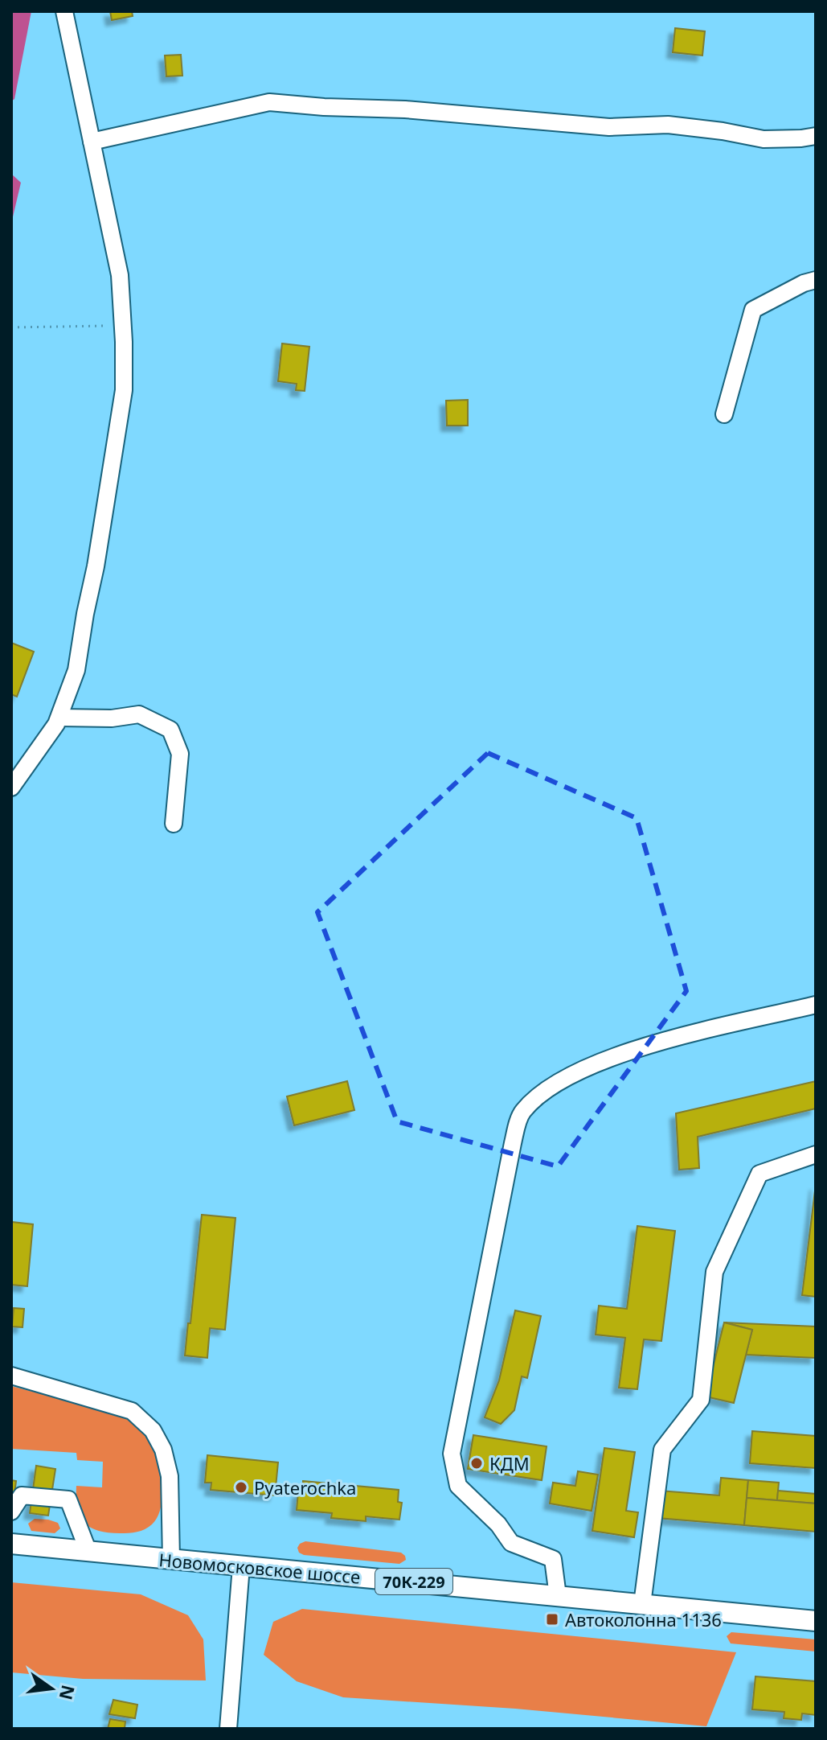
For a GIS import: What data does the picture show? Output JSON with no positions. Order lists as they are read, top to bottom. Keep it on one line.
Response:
{"streets":{"main road":["Новомосковское шоссе","70К-229"]},"places":{"other":["КДМ","Pyaterochka"],"transit":["Автоколонна 1136"]},"north":"right"}
